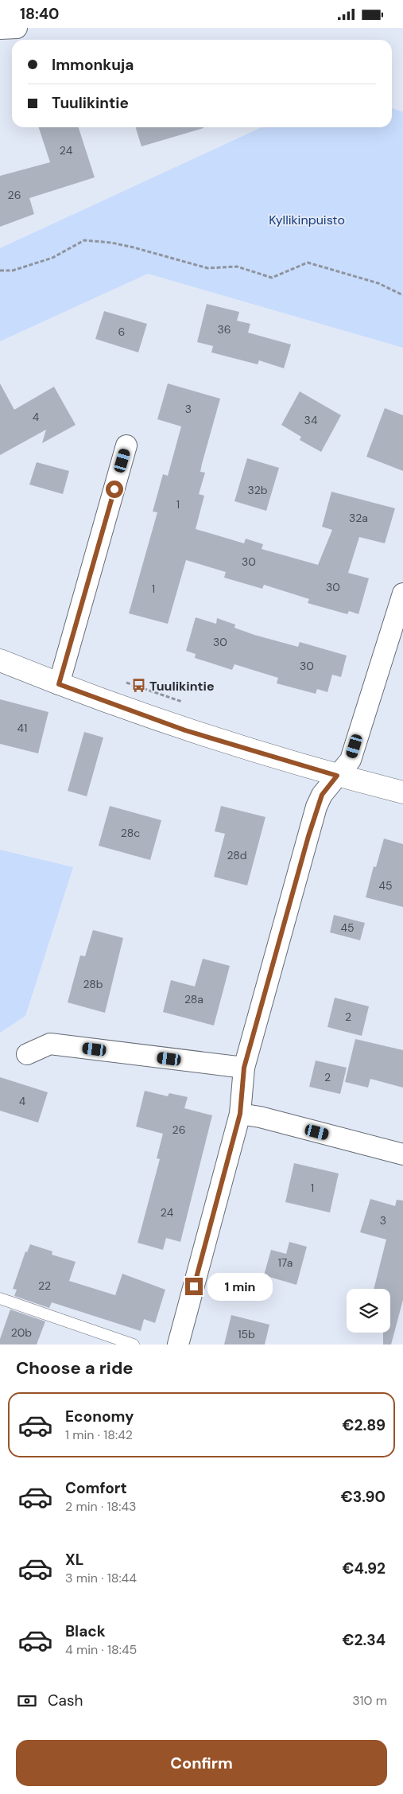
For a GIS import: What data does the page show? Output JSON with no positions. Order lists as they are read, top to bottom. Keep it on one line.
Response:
{"parks":["Kyllikinpuisto"],"places":{"bus stop":["Tuulikintie"]},"house_numbers":["24","26","36","6","3","4","34","32b","1","32a","30","30","1","30","30","41","28c","28d","45","45","28b","28a","2","2","4","26","1","24","3","17a","22","20b","15b"],"page":{"status":"18:40","banner":["Immonkuja","Tuulikintie"],"bubble":"1 min","heading":"Choose a ride","list":[{"name":"Economy","note":"1 min · 18:42","value":"€2.89"},{"name":"Comfort","note":"2 min · 18:43","value":"€3.90"},{"name":"XL","note":"3 min · 18:44","value":"€4.92"},{"name":"Black","note":"4 min · 18:45","value":"€2.34"}],"pay":["Cash","310 m"],"buttons":"Confirm"}}
